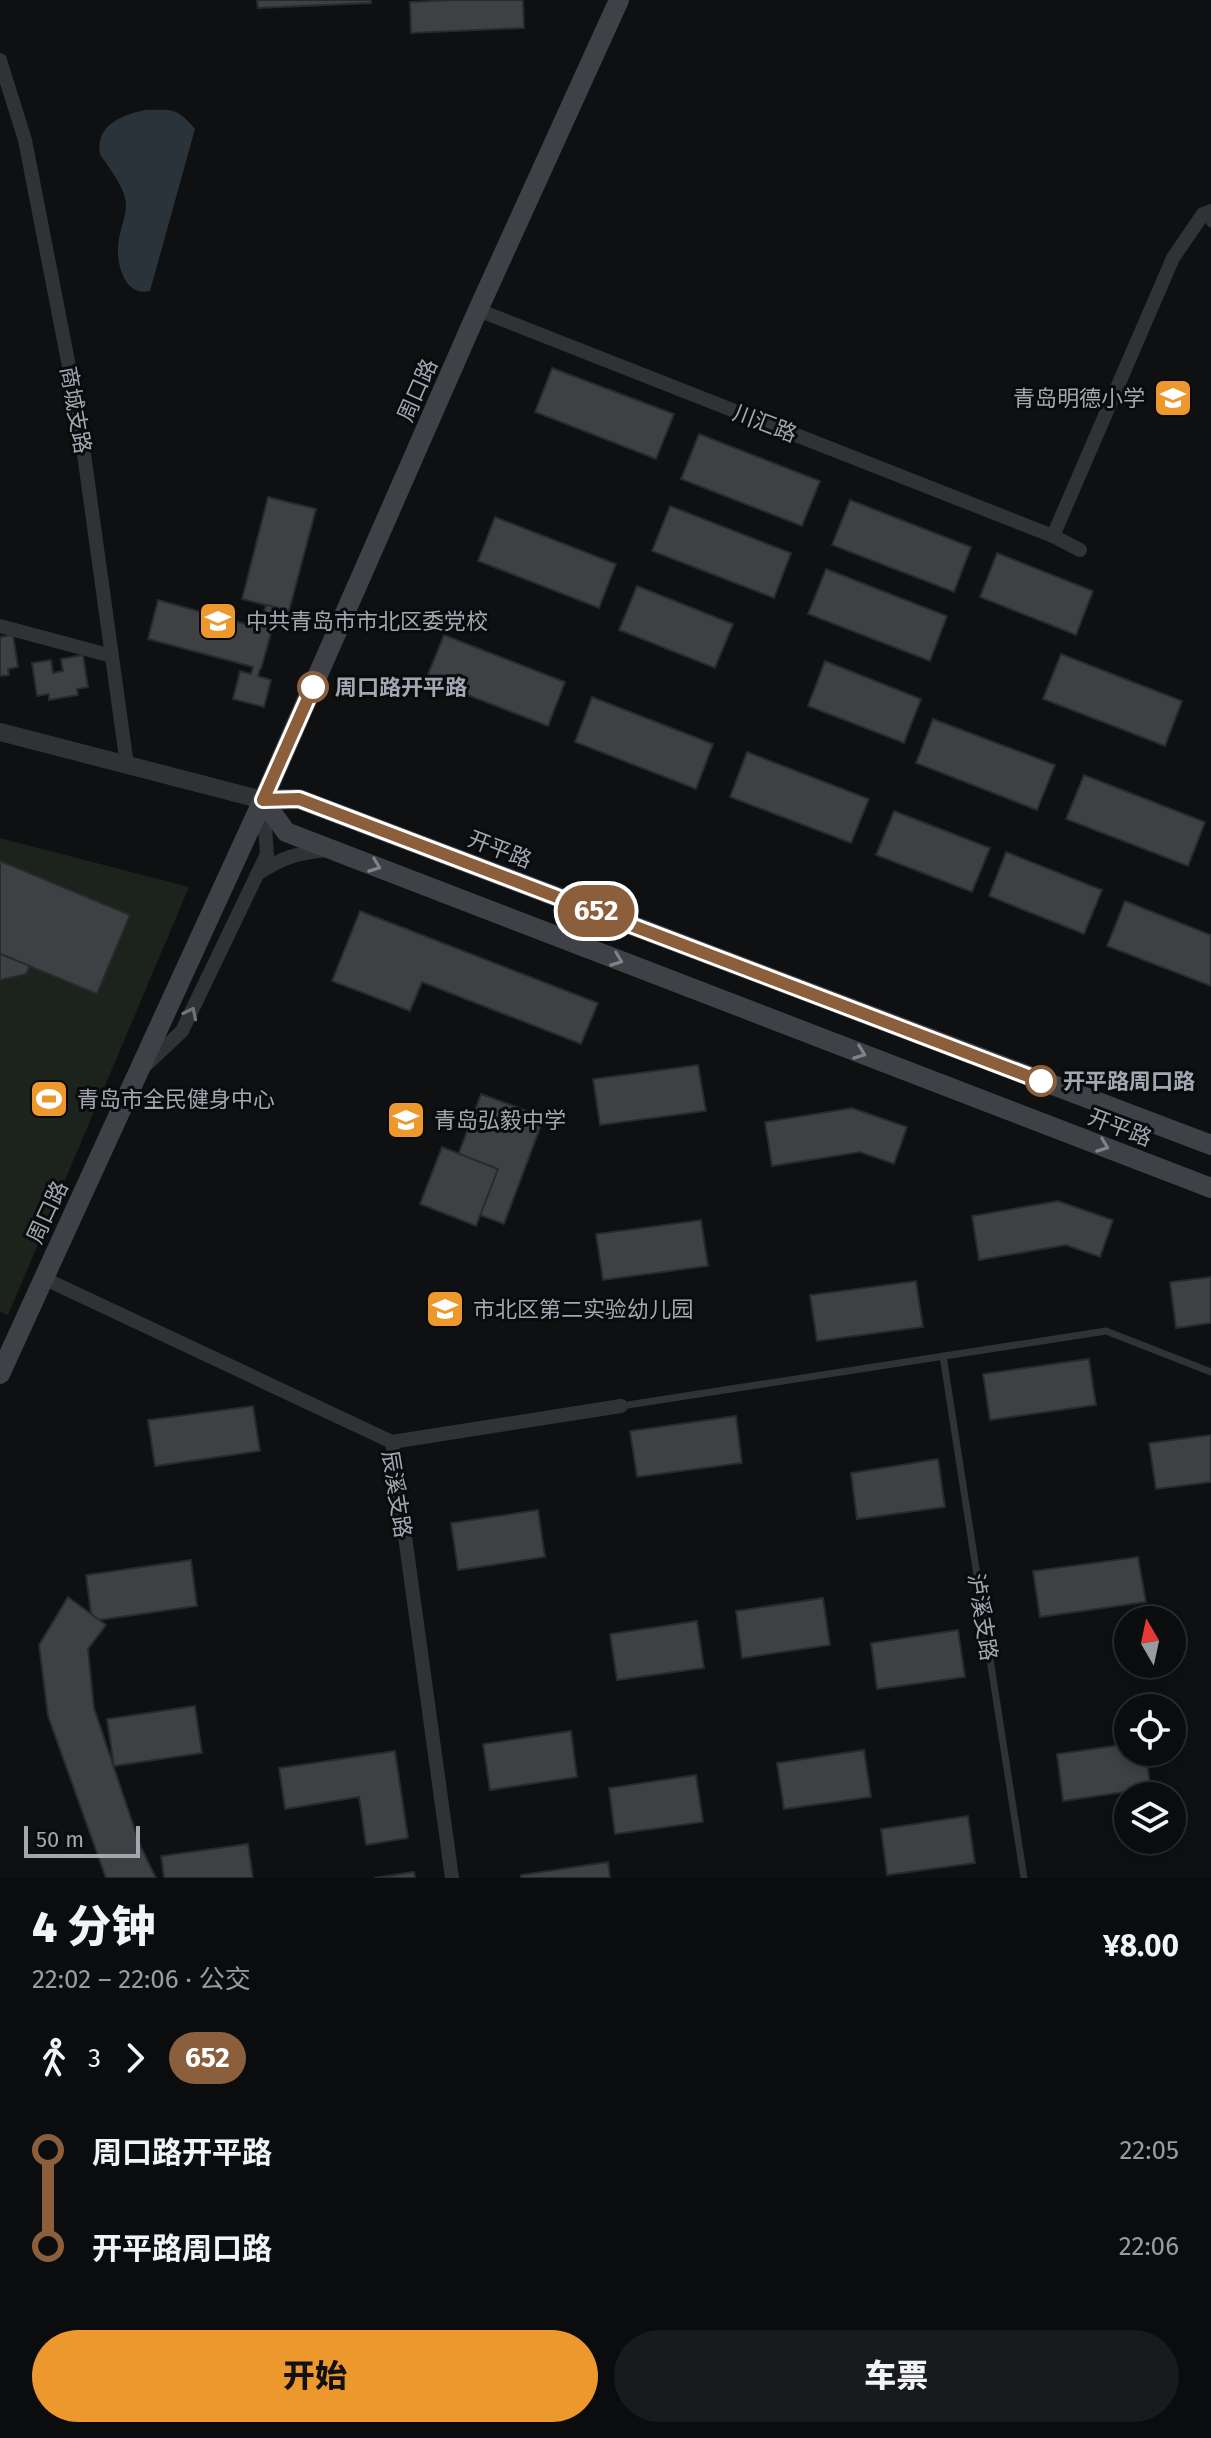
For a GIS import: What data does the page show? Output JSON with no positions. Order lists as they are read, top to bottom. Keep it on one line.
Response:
{"streets":{"main road":["周口路","开平路"],"street":["商城支路","川汇路","辰溪支路"],"lane":["泸溪支路"]},"crossings":[["周口路","川汇路"],["周口路","开平路"],["周口路","辰溪支路"],["商城支路","开平路"]],"one_way":["开平路"],"places":{"school or university":["青岛明德小学","中共青岛市市北区委党校","青岛弘毅中学","市北区第二实验幼儿园"],"other":["周口路开平路","开平路周口路"],"sports":["青岛市全民健身中心"]},"lines":["bus line 652"],"scale_bar":"50 m","north":"top","page":{"on_map":"652","scale":"50 m","heading":["4 分钟","22:02 – 22:06 · 公交","¥8.00"],"legs":["3","652"],"list":[{"name":"周口路开平路","value":"22:05"},{"name":"开平路周口路","value":"22:06"}],"buttons":["开始","车票"]}}
